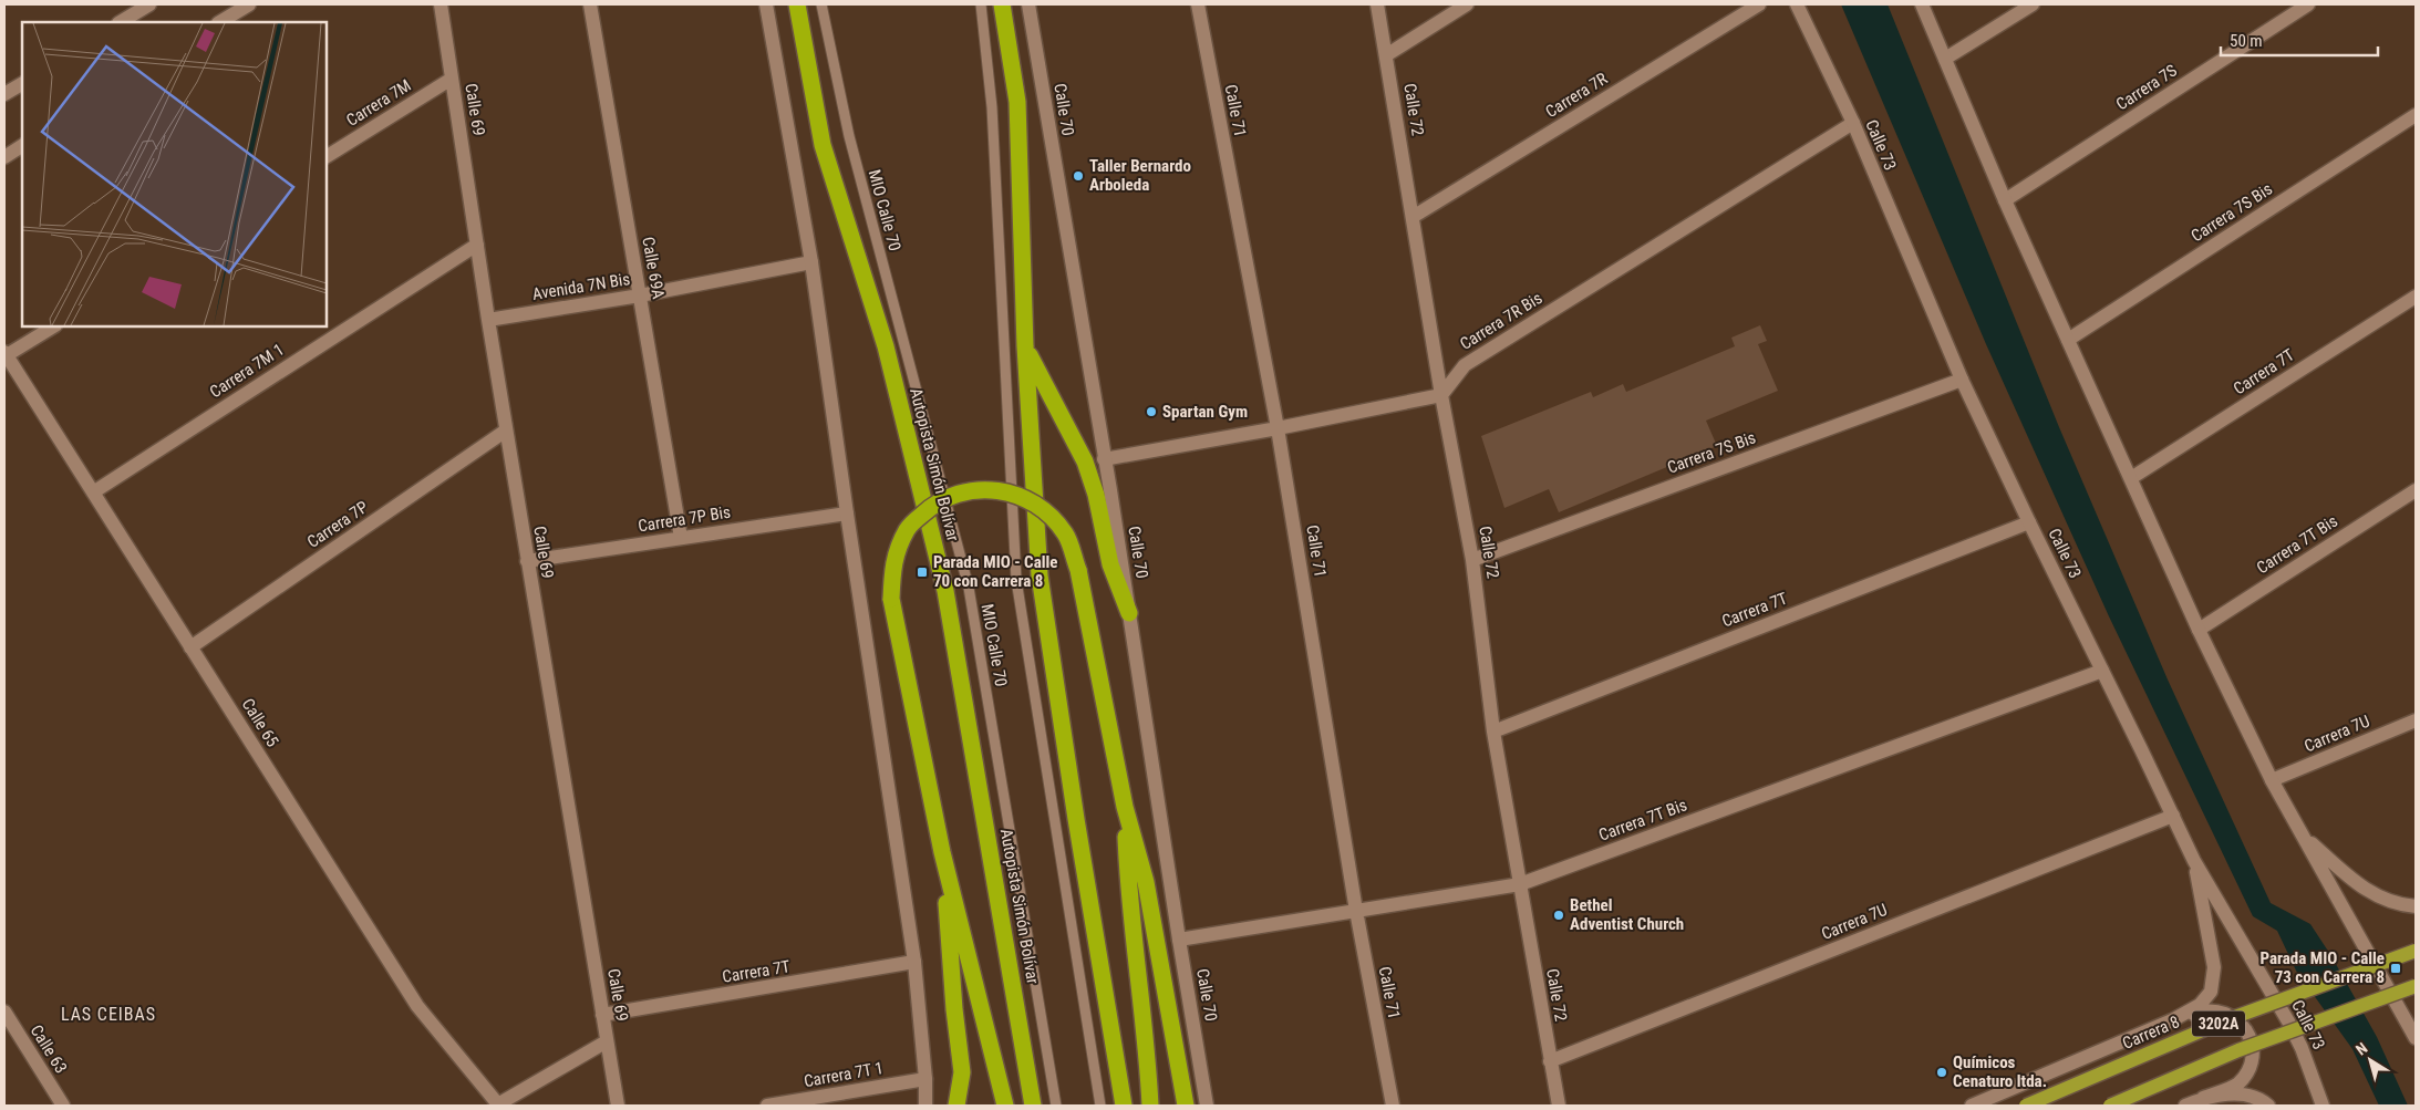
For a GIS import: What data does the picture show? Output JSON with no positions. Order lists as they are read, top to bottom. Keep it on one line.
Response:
{"streets":{"highway":["Autopista Simón Bolívar"],"main road":["3202A","Carrera 8"],"street":["Carrera 7S","Carrera 7R","Carrera 7M","Calle 69","Calle 70","Calle 72","Calle 71","Calle 73","Carrera 7S Bis","Calle 69A","Avenida 7N Bis","Carrera 7R Bis","Carrera 7M 1","Carrera 7T","Carrera 7P Bis","Carrera 7P","Carrera 7T Bis","Calle 65","Carrera 7U","Calle 63","Carrera 7T 1"],"lane":["MIO Calle 70"]},"crossings":[["Carrera 7R","Calle 72"],["Carrera 7M","Calle 69"],["Calle 69","Avenida 7N Bis"],["Calle 69","Carrera 7M 1"],["Calle 69","Carrera 7T"],["Calle 69","Carrera 7P Bis"],["Calle 69","Carrera 7P"],["Calle 70","Carrera 7T Bis"],["Calle 72","Carrera 7S Bis"],["Calle 72","Carrera 7R Bis"],["Calle 72","Carrera 7T"],["Calle 72","Carrera 7T Bis"],["Calle 72","Carrera 7U"],["Calle 71","Carrera 7T Bis"],["Calle 73","Carrera 7S Bis"],["Calle 73","Carrera 7R Bis"],["Calle 73","Carrera 7T"],["Calle 73","Carrera 7T Bis"],["Calle 73","Carrera 7U"],["Calle 73","Carrera 8"],["Calle 69A","Avenida 7N Bis"],["Calle 69A","Carrera 7P Bis"],["Carrera 7M 1","Calle 65"],["Carrera 7P","Calle 65"]],"districts":["LAS CEIBAS"],"places":{"other":["Taller Bernardo Arboleda","Spartan Gym","Bethel Adventist Church","Químicos Cenaturo ltda."],"transit":["Parada MIO - Calle 70 con Carrera 8","Parada MIO - Calle 73 con Carrera 8"]},"scale_bar":"50 m","north":"top left"}
